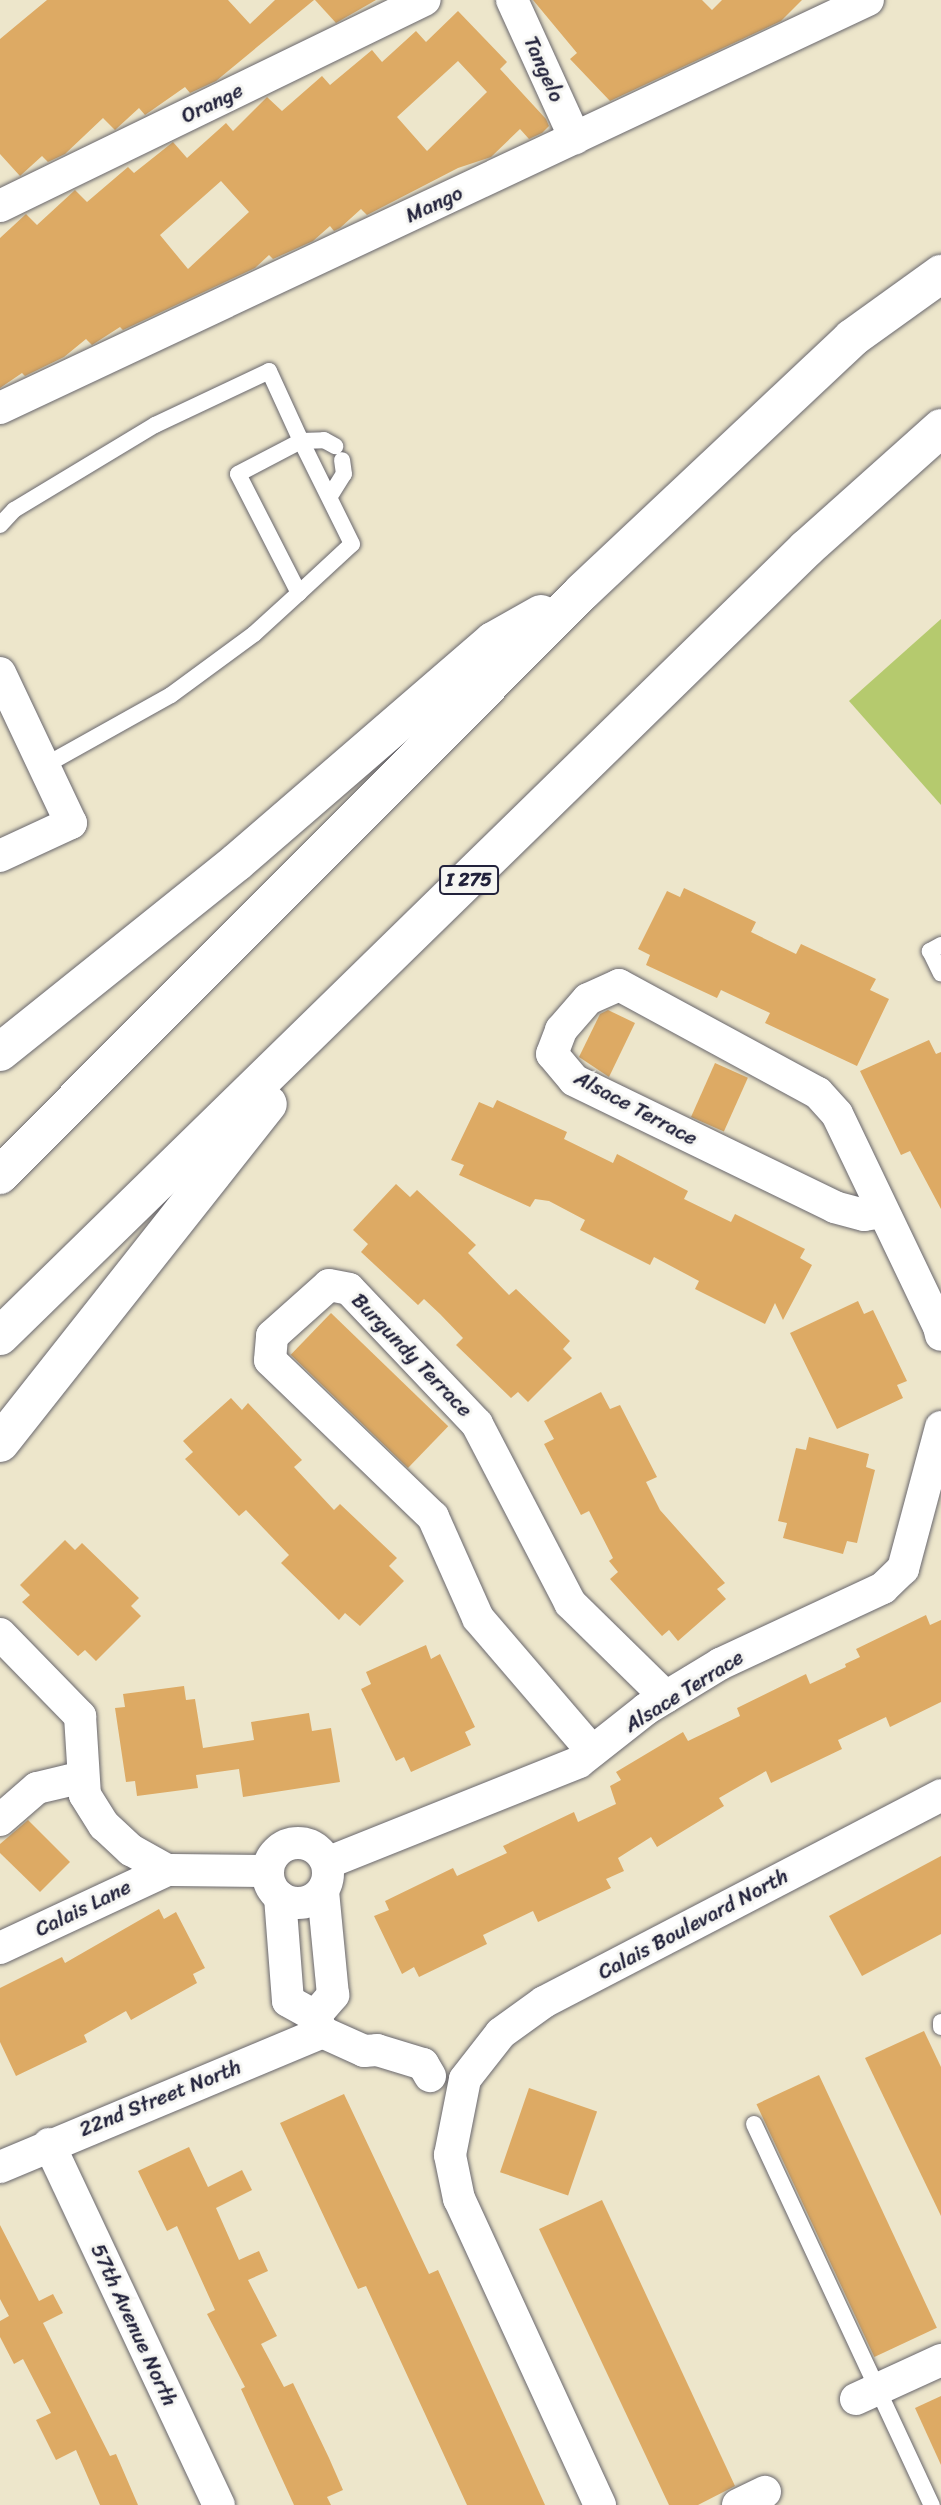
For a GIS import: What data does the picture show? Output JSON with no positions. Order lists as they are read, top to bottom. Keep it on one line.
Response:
{"streets":{"highway":["I 275"],"street":["Tangelo","Orange","Mango","Alsace Terrace","Burgundy Terrace","Calais Lane","Calais Boulevard North","22nd Street North","57th Avenue North"]},"crossings":[["Tangelo","Mango"],["Alsace Terrace","Burgundy Terrace"],["Alsace Terrace","Calais Lane"],["22nd Street North","57th Avenue North"]]}
